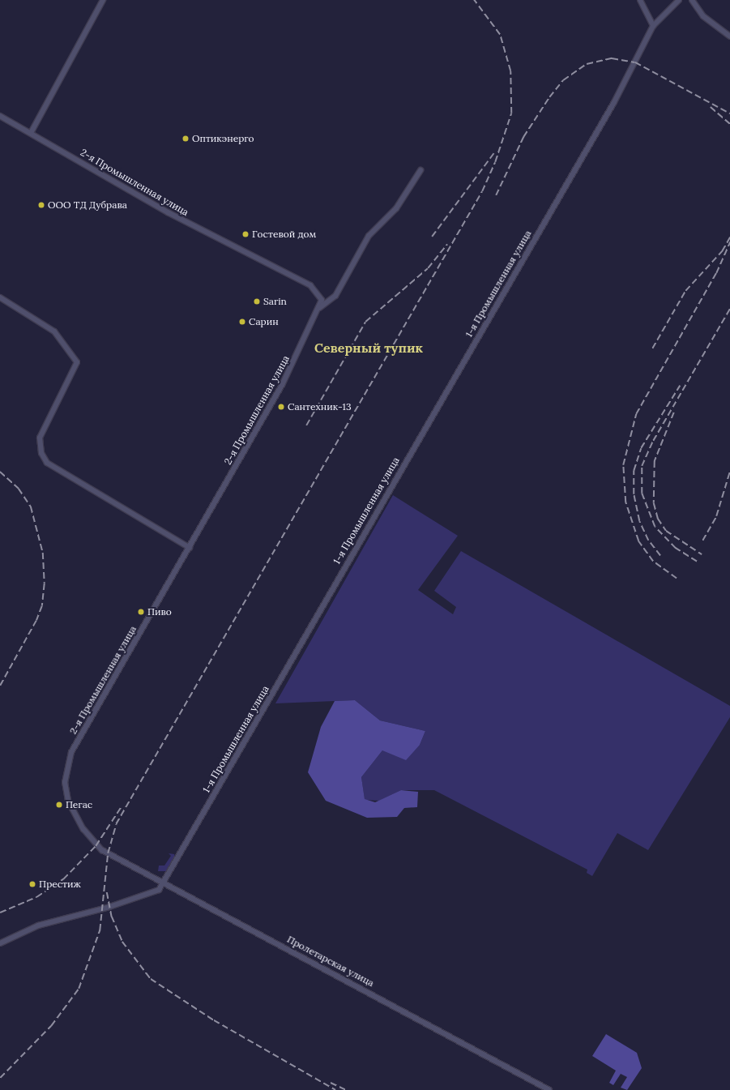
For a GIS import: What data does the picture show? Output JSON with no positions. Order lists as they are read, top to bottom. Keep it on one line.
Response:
{"streets":{"street":["2-я Промышленная улица","1-я Промышленная улица","Пролетарская улица"]},"crossings":[["2-я Промышленная улица","Пролетарская улица"],["1-я Промышленная улица","Пролетарская улица"]],"districts":["Северный тупик"],"places":["Оптикэнерго","ООО ТД Дубрава","Гостевой дом","Sarin","Сарин","Сантехник-13","Пиво","Пегас","Престиж"]}
